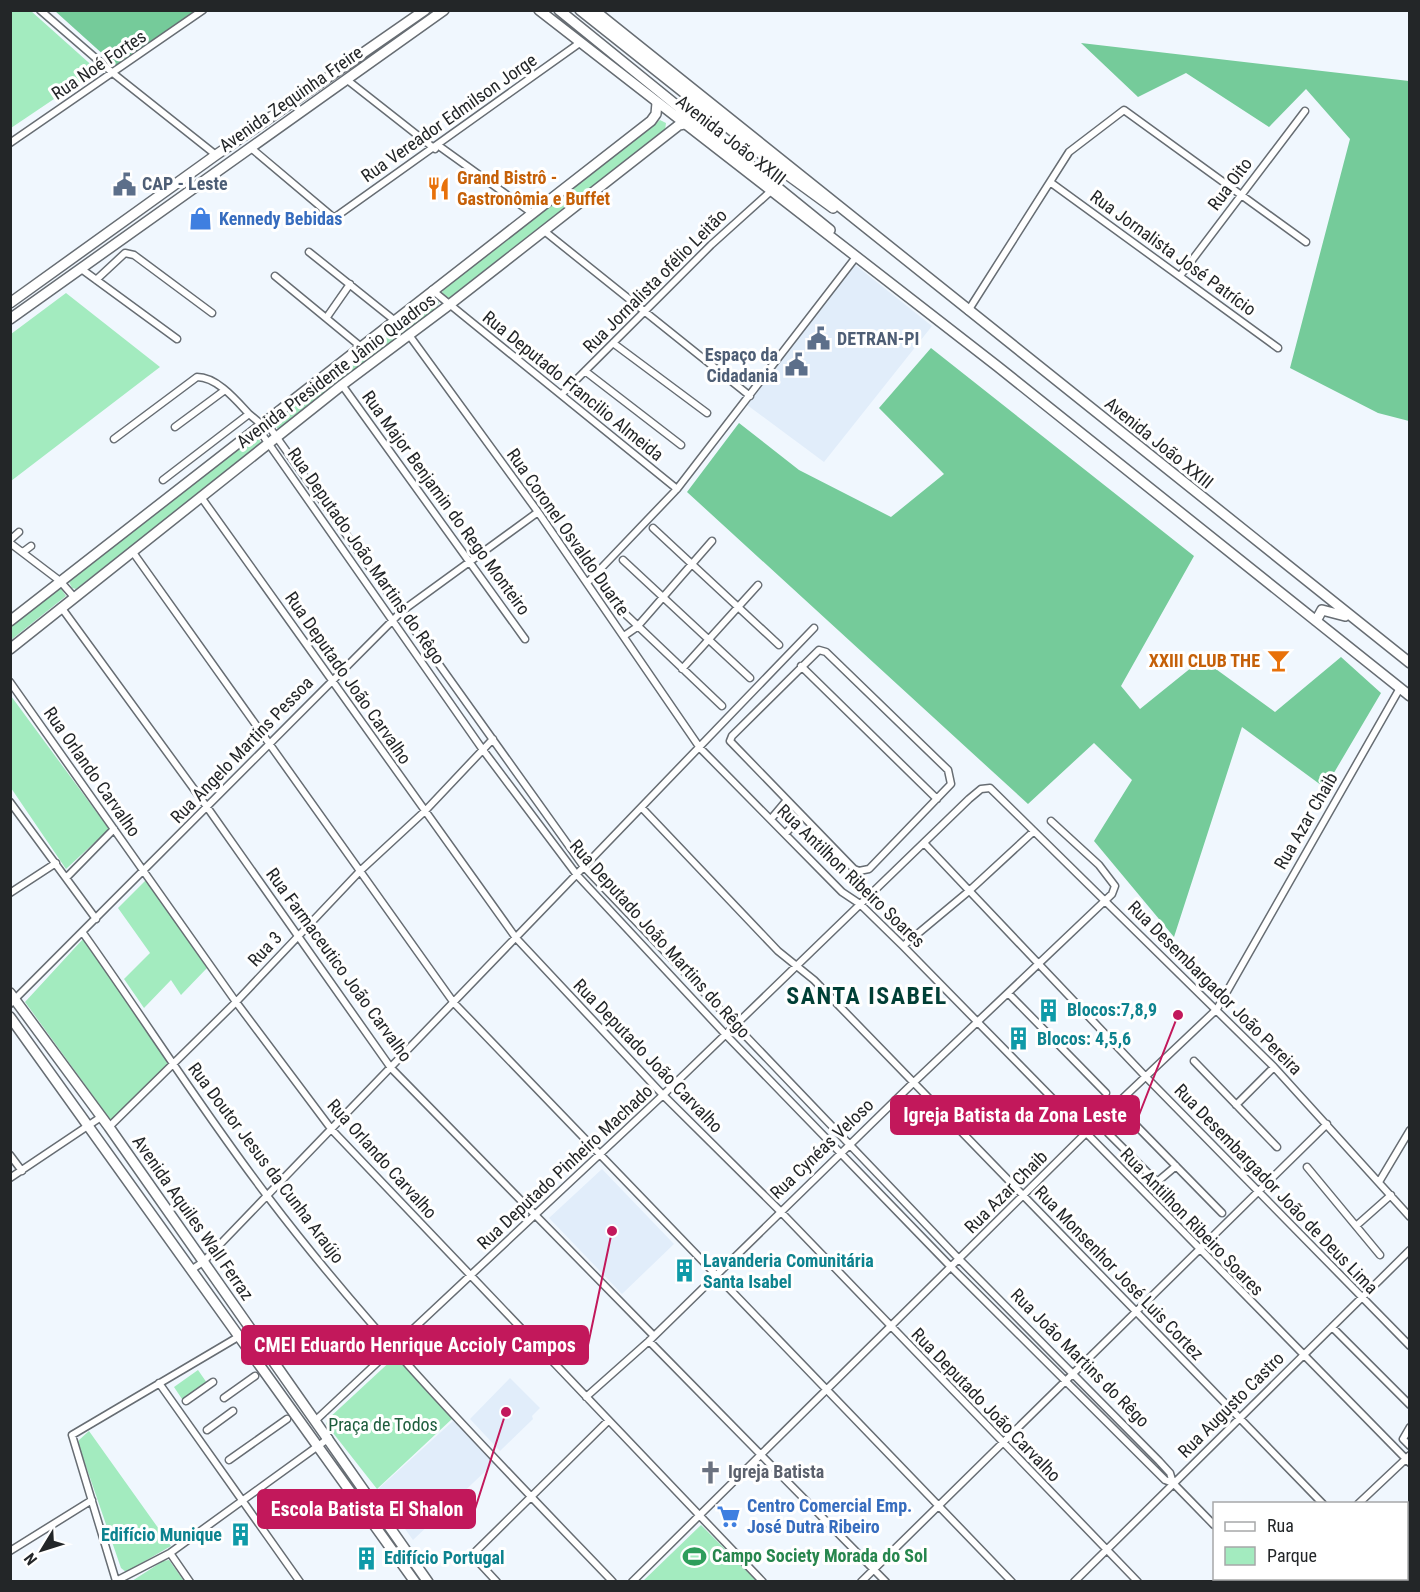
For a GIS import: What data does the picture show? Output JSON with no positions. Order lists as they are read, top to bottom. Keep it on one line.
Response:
{"streets":{"main road":["Avenida Zequinha Freire","Avenida João XXIII","Avenida Presidente Jânio Quadros","Avenida Aquiles Wall Ferraz"],"street":["Rua Noé Fortes","Rua Vereador Edmilson Jorge","Rua Oito","Rua Jornalista José Patrício","Rua Jornalista ofélio Leitão","Rua Deputado Francilio Almeida","Rua Major Benjamin do Rego Monteiro","Rua Coronel Osvaldo Duarte","Rua Deputado João Martins do Rêgo","Rua Deputado João Carvalho","Rua Angelo Martins Pessoa","Rua Orlando Carvalho","Rua Azar Chaib","Rua Antilhon Ribeiro Soares","Rua 3","Rua Farmaceutico João Carvalho","Rua Desembargador João Pereira","Rua Cynéas Veloso","Rua Doutor Jesus da Cunha Araújo","Rua Deputado Pinheiro Machado","Rua Desembargador João de Deus Lima","Rua Monsenhor José Luis Cortez","Rua João Martins do Rêgo","Rua Augusto Castro"]},"crossings":[["Avenida Zequinha Freire","Rua Vereador Edmilson Jorge"],["Rua Vereador Edmilson Jorge","Avenida João XXIII"],["Avenida João XXIII","Rua Jornalista ofélio Leitão"],["Avenida João XXIII","Avenida Presidente Jânio Quadros"],["Avenida João XXIII","Rua Azar Chaib"],["Rua Oito","Rua Jornalista José Patrício"],["Rua Jornalista ofélio Leitão","Rua Deputado Francilio Almeida"],["Avenida Presidente Jânio Quadros","Rua Deputado Francilio Almeida"],["Avenida Presidente Jânio Quadros","Rua Major Benjamin do Rego Monteiro"],["Avenida Presidente Jânio Quadros","Rua Coronel Osvaldo Duarte"],["Avenida Presidente Jânio Quadros","Rua Deputado João Martins do Rêgo"],["Avenida Presidente Jânio Quadros","Rua Deputado João Carvalho"],["Avenida Presidente Jânio Quadros","Rua Farmaceutico João Carvalho"],["Rua Major Benjamin do Rego Monteiro","Rua Angelo Martins Pessoa"],["Rua Coronel Osvaldo Duarte","Rua Angelo Martins Pessoa"],["Rua Coronel Osvaldo Duarte","Rua Antilhon Ribeiro Soares"],["Rua Deputado João Martins do Rêgo","Rua Angelo Martins Pessoa"],["Rua Deputado João Martins do Rêgo","Rua Azar Chaib"],["Rua Deputado João Martins do Rêgo","Rua 3"],["Rua Deputado João Martins do Rêgo","Rua Cynéas Veloso"],["Rua Deputado João Martins do Rêgo","Rua Deputado Pinheiro Machado"],["Rua Deputado João Martins do Rêgo","Rua João Martins do Rêgo"],["Rua Deputado João Carvalho","Rua Angelo Martins Pessoa"],["Rua Deputado João Carvalho","Rua Azar Chaib"],["Rua Deputado João Carvalho","Rua 3"],["Rua Deputado João Carvalho","Rua Cynéas Veloso"],["Rua Deputado João Carvalho","Rua Deputado Pinheiro Machado"],["Rua Deputado João Carvalho","Rua Augusto Castro"],["Rua Angelo Martins Pessoa","Rua Orlando Carvalho"],["Rua Angelo Martins Pessoa","Rua Farmaceutico João Carvalho"],["Rua Angelo Martins Pessoa","Rua Doutor Jesus da Cunha Araújo"],["Rua Angelo Martins Pessoa","Avenida Aquiles Wall Ferraz"],["Rua Orlando Carvalho","Rua Azar Chaib"],["Rua Orlando Carvalho","Rua 3"],["Rua Orlando Carvalho","Rua Cynéas Veloso"],["Rua Orlando Carvalho","Rua Deputado Pinheiro Machado"],["Rua Azar Chaib","Rua Antilhon Ribeiro Soares"],["Rua Azar Chaib","Rua Desembargador João Pereira"],["Rua Azar Chaib","Rua Desembargador João de Deus Lima"],["Rua Azar Chaib","Rua Monsenhor José Luis Cortez"],["Rua Azar Chaib","Rua João Martins do Rêgo"],["Rua Antilhon Ribeiro Soares","Rua Cynéas Veloso"],["Rua Antilhon Ribeiro Soares","Rua Deputado Pinheiro Machado"],["Rua Antilhon Ribeiro Soares","Rua Augusto Castro"],["Rua 3","Rua Farmaceutico João Carvalho"],["Rua 3","Rua Doutor Jesus da Cunha Araújo"],["Rua 3","Avenida Aquiles Wall Ferraz"],["Rua Farmaceutico João Carvalho","Rua Cynéas Veloso"],["Rua Farmaceutico João Carvalho","Rua Deputado Pinheiro Machado"],["Rua Desembargador João Pereira","Rua Cynéas Veloso"],["Rua Desembargador João Pereira","Rua Deputado Pinheiro Machado"],["Rua Cynéas Veloso","Rua Desembargador João de Deus Lima"],["Rua Cynéas Veloso","Rua Monsenhor José Luis Cortez"],["Rua Doutor Jesus da Cunha Araújo","Rua Deputado Pinheiro Machado"],["Rua Deputado Pinheiro Machado","Rua Desembargador João de Deus Lima"],["Rua Deputado Pinheiro Machado","Avenida Aquiles Wall Ferraz"],["Rua Deputado Pinheiro Machado","Rua Monsenhor José Luis Cortez"],["Rua Desembargador João de Deus Lima","Rua Augusto Castro"],["Rua Monsenhor José Luis Cortez","Rua Augusto Castro"],["Rua João Martins do Rêgo","Rua Augusto Castro"]],"districts":["SANTA ISABEL"],"parks":["Praça de Todos"],"places":{"public building":["CAP - Leste","DETRAN-PI","Espaço da Cidadania"],"restaurant":["Grand Bistrô - Gastronômia e Buffet"],"shop":["Kennedy Bebidas"],"bar":["XXIII CLUB THE"],"building":["Blocos:7,8,9","Blocos: 4,5,6","Lavanderia Comunitária Santa Isabel","Edifício Munique","Edifício Portugal"],"other":["Igreja Batista da Zona Leste","CMEI Eduardo Henrique Accioly Campos","Escola Batista El Shalon"],"church":["Igreja Batista"],"supermarket":["Centro Comercial Emp. José Dutra Ribeiro"],"sports":["Campo Society Morada do Sol"]},"legend":["Rua","Parque"],"north":"bottom left"}
